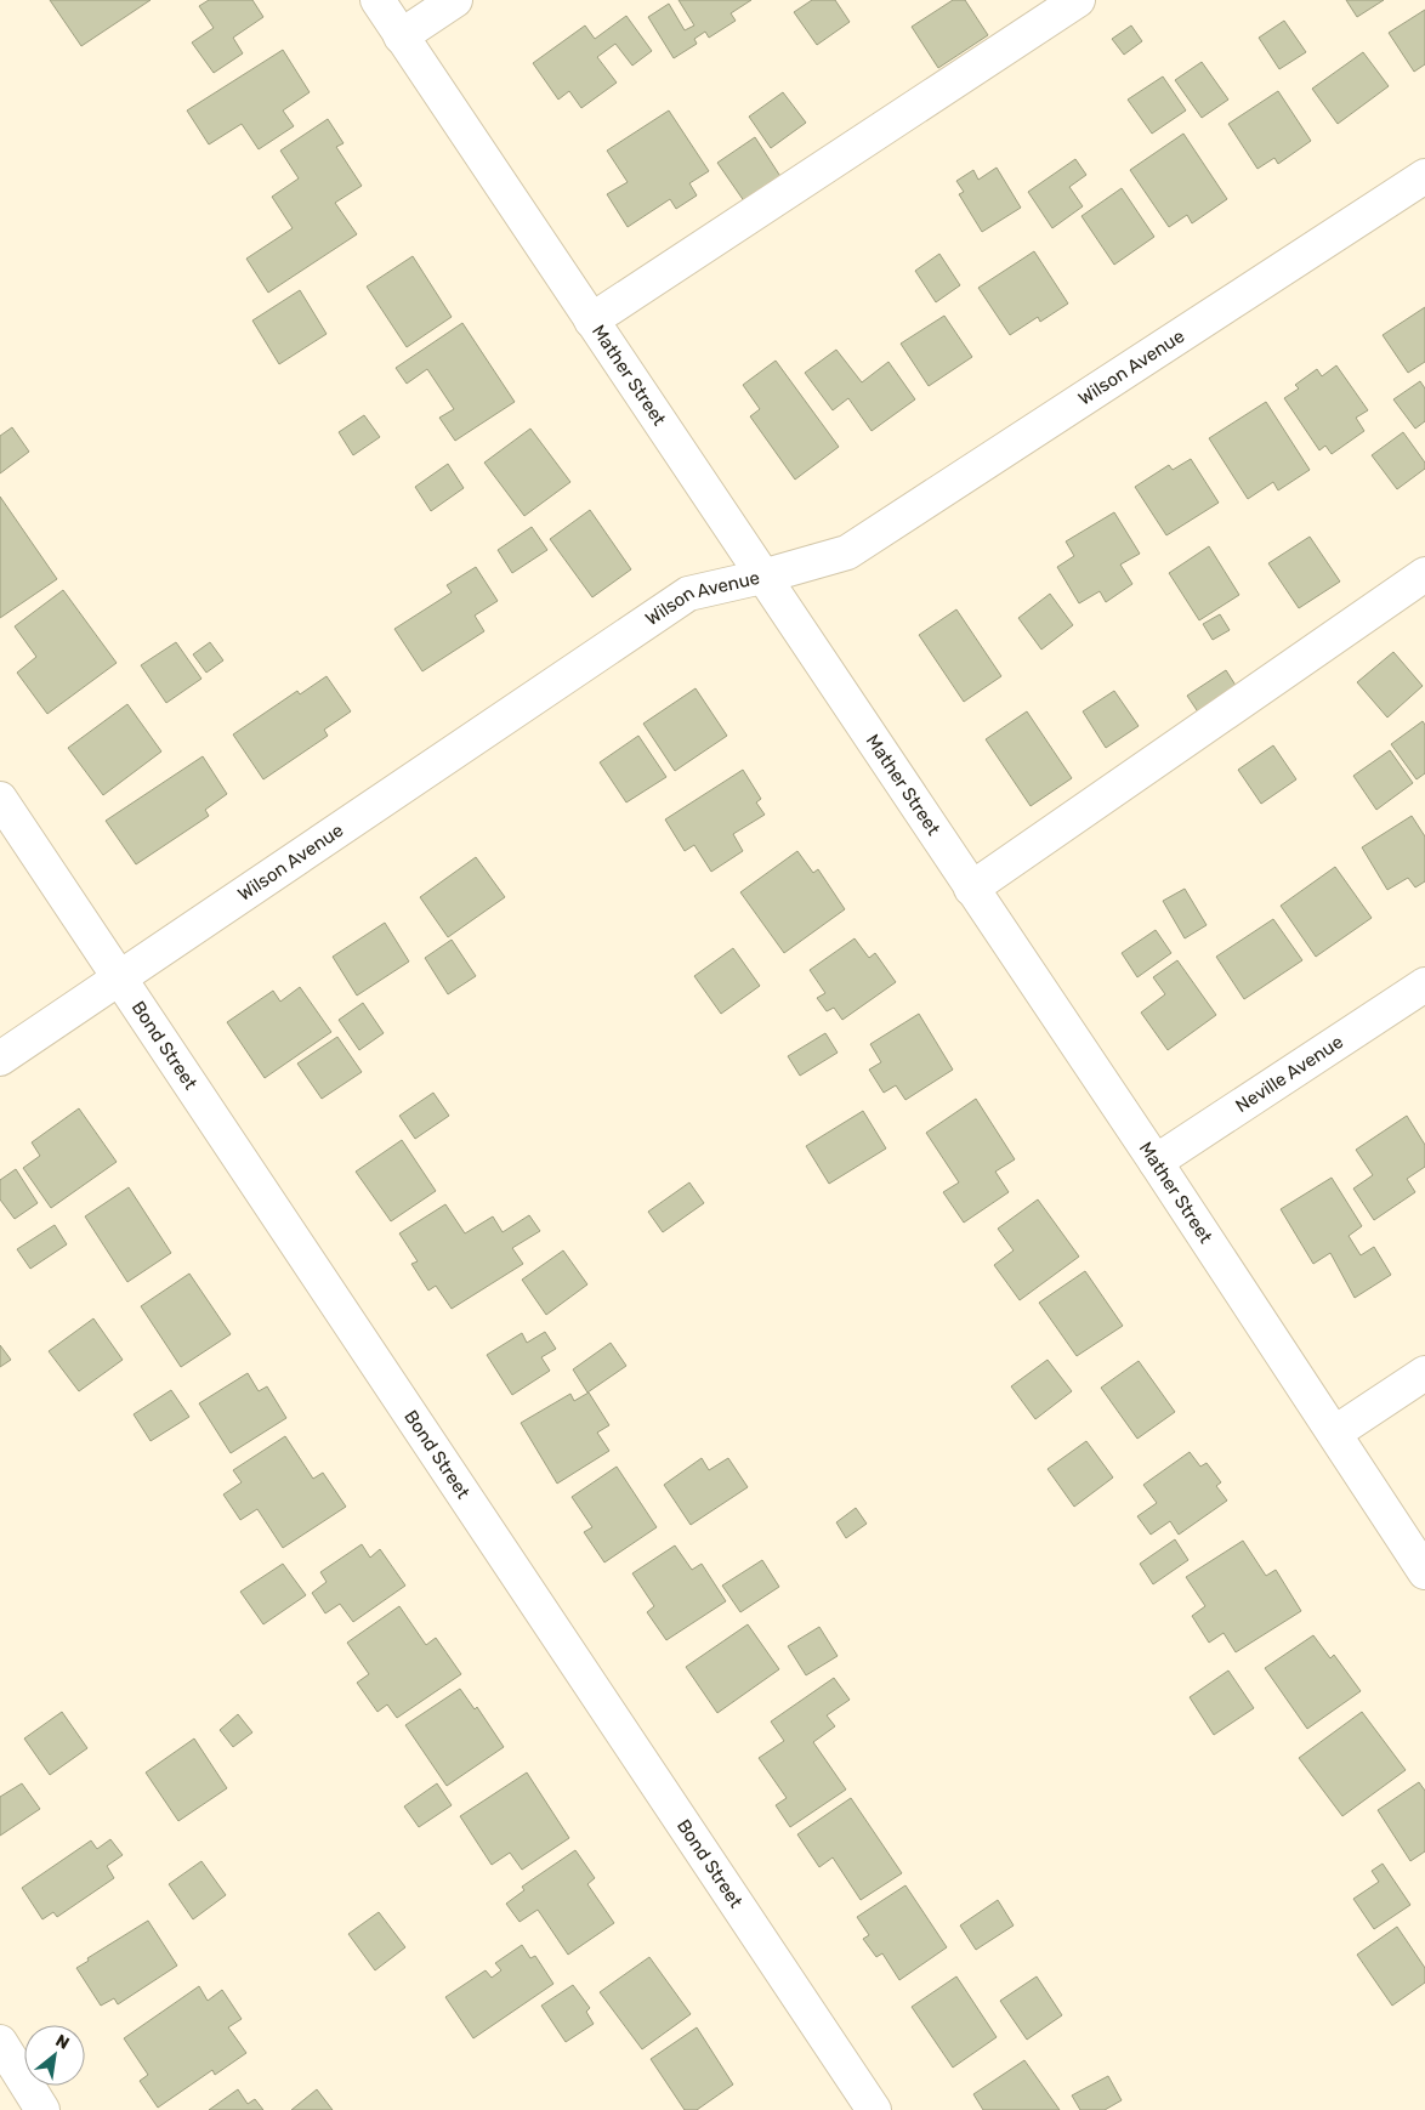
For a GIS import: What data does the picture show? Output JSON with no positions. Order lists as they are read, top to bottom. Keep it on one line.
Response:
{"streets":{"street":["Wilson Avenue","Mather Street","Bond Street","Neville Avenue"]},"crossings":[["Wilson Avenue","Mather Street"],["Wilson Avenue","Bond Street"],["Mather Street","Neville Avenue"]],"north":"top right"}
